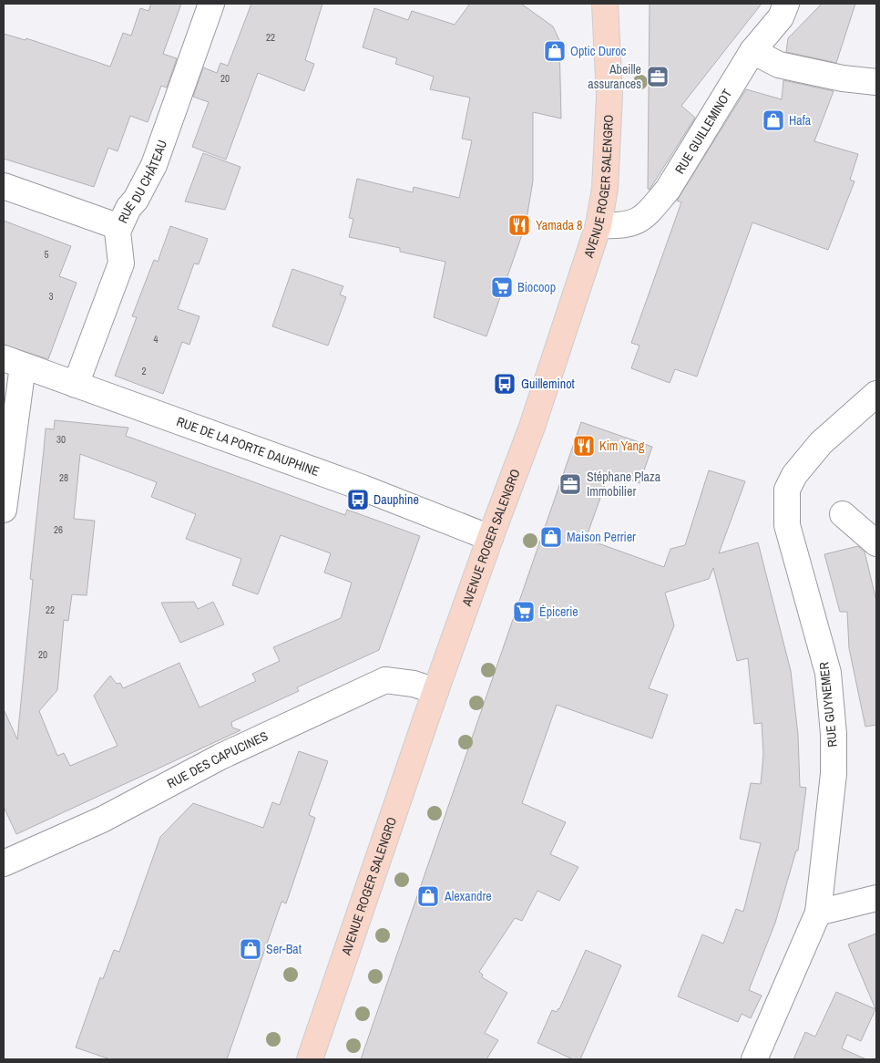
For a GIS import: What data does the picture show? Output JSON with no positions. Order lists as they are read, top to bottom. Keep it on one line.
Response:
{"streets":{"main road":["AVENUE ROGER SALENGRO"],"street":["RUE GUILLEMINOT","RUE DU CHÂTEAU","RUE DE LA PORTE DAUPHINE","RUE GUYNEMER","RUE DES CAPUCINES"]},"crossings":[["RUE GUILLEMINOT","AVENUE ROGER SALENGRO"],["RUE DU CHÂTEAU","RUE DE LA PORTE DAUPHINE"],["AVENUE ROGER SALENGRO","RUE DE LA PORTE DAUPHINE"],["AVENUE ROGER SALENGRO","RUE DES CAPUCINES"]],"places":{"shop":["Optic Duroc","Hafa","Maison Perrier","Alexandre","Ser-Bat"],"office":["Abeille assurances","Stéphane Plaza Immobilier"],"restaurant":["Yamada 8","Kim Yang"],"supermarket":["Biocoop","Épicerie"],"bus stop":["Guilleminot","Dauphine"]},"house_numbers":["22","20","5","3","4","2","30","28","26","22","20"]}
